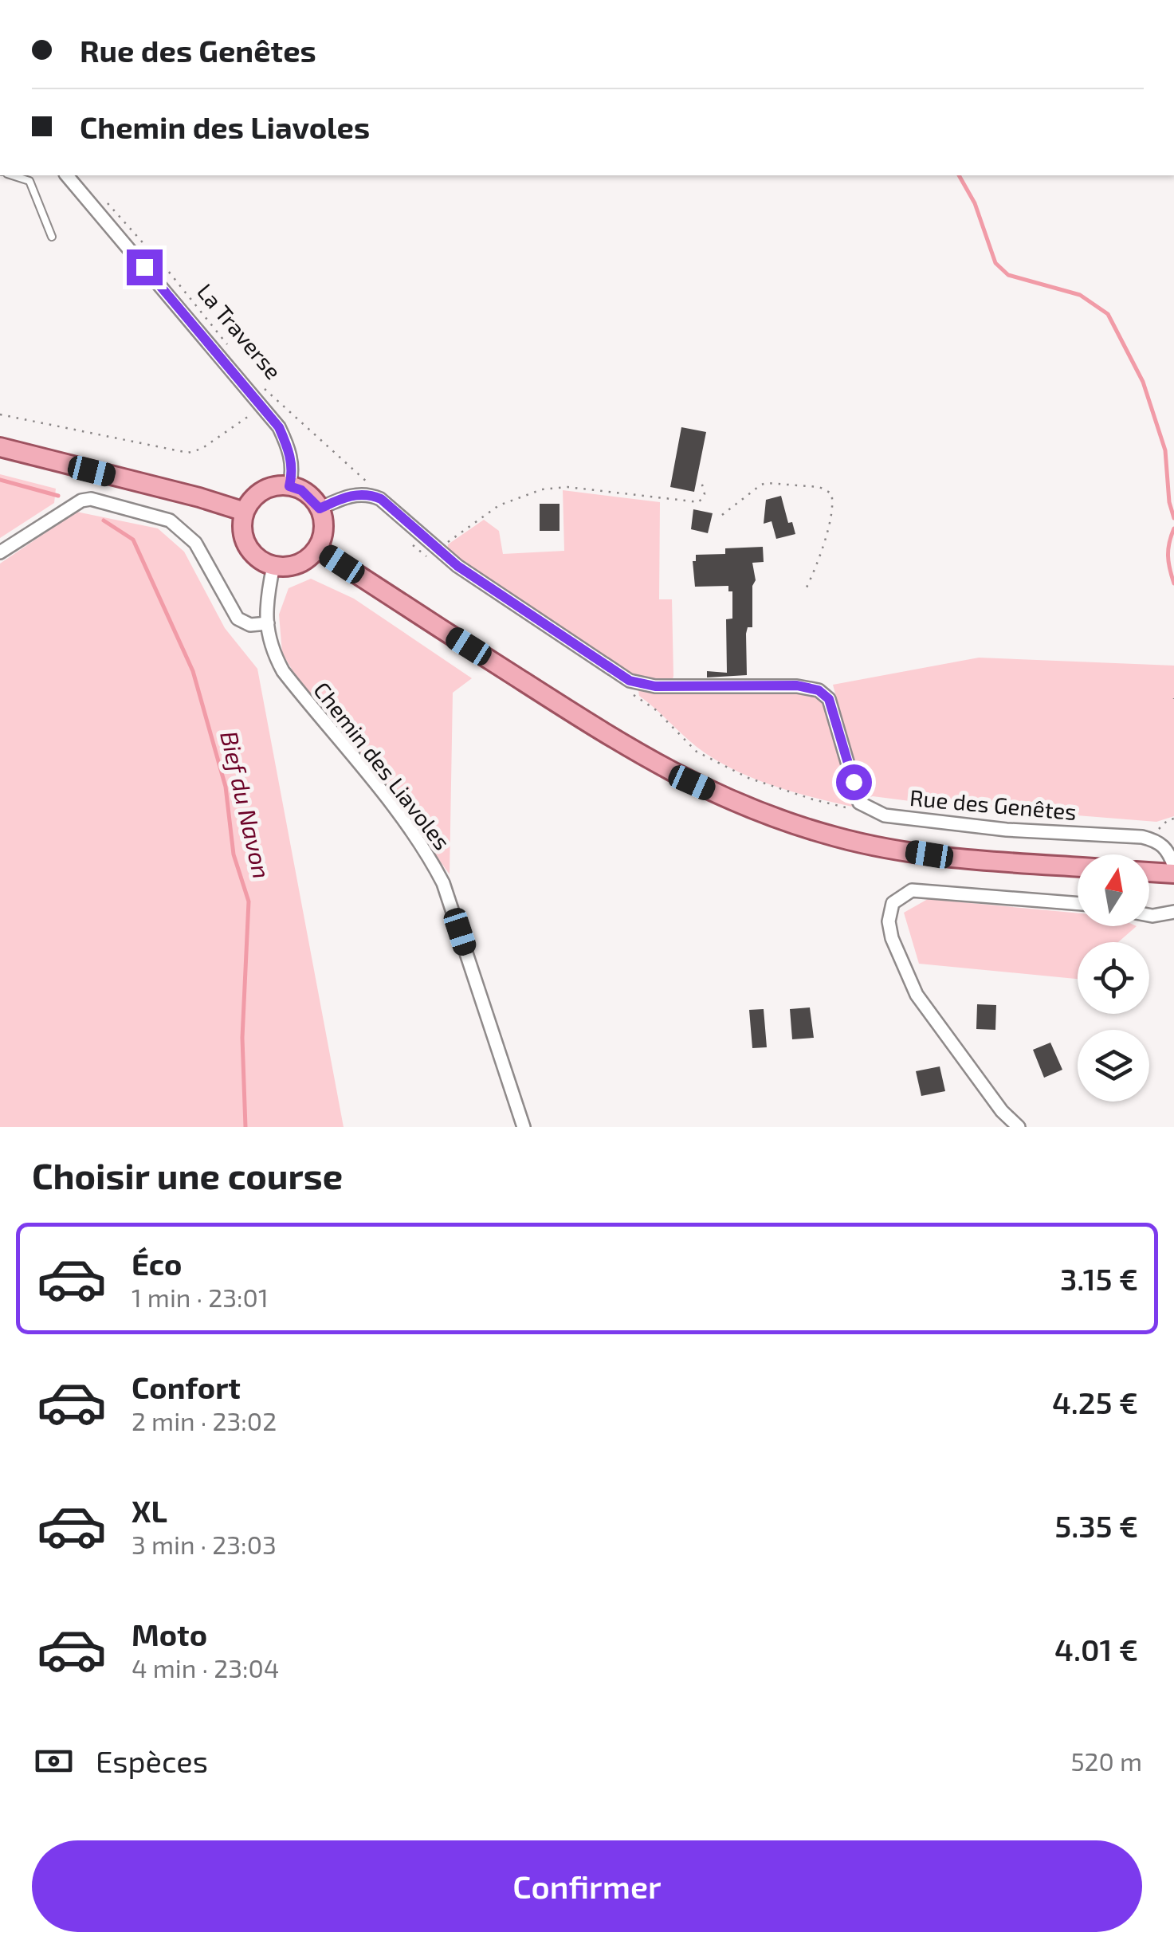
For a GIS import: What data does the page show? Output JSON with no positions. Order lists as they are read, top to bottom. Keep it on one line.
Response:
{"streets":{"street":["Chemin des Liavoles","Rue des Genêtes"],"path":["La Traverse"]},"water":["Bief du Navon"],"north":"top","page":{"banner":["Rue des Genêtes","Chemin des Liavoles"],"heading":"Choisir une course","list":[{"name":"Éco","note":"1 min · 23:01","value":"3.15 €"},{"name":"Confort","note":"2 min · 23:02","value":"4.25 €"},{"name":"XL","note":"3 min · 23:03","value":"5.35 €"},{"name":"Moto","note":"4 min · 23:04","value":"4.01 €"}],"pay":["Espèces","520 m"],"buttons":"Confirmer"}}
